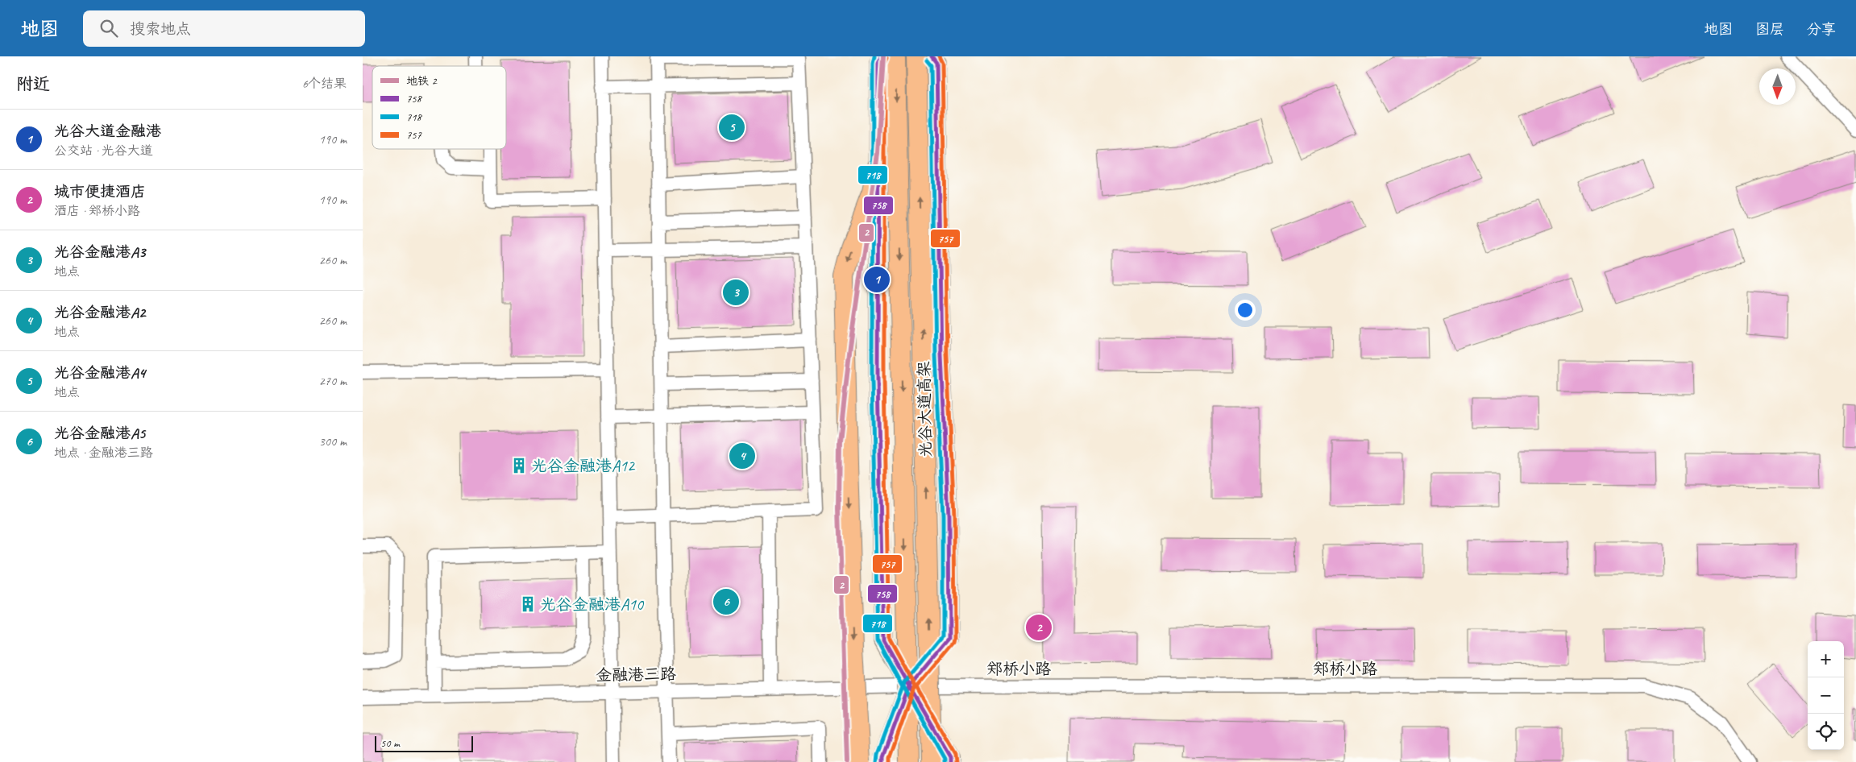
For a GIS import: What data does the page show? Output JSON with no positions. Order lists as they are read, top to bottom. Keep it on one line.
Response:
{"streets":{"highway":["光谷大道高架"],"street":["郑桥小路","金融港三路"]},"crossings":[["郑桥小路","金融港三路"]],"places":{"building":["光谷金融港A12","光谷金融港A10"]},"lines":["metro line 2","transit line 758","transit line 718","transit line 757"],"legend":["地铁 2","758","718","757"],"scale_bar":"50 m","north":"bottom","page":{"header":"地图","search":"搜索地点","nav":["地图","图层","分享"],"heading":["附近","6个结果"],"list":[{"mark":"1","name":"光谷大道金融港","note":"公交站 · 光谷大道","value":"190 m"},{"mark":"2","name":"城市便捷酒店","note":"酒店 · 郑桥小路","value":"190 m"},{"mark":"3","name":"光谷金融港A3","note":"地点","value":"260 m"},{"mark":"4","name":"光谷金融港A2","note":"地点","value":"260 m"},{"mark":"5","name":"光谷金融港A4","note":"地点","value":"270 m"},{"mark":"6","name":"光谷金融港A5","note":"地点 · 金融港三路","value":"300 m"}],"pins":["5","1","3","4","6","2"],"map_buttons":["+","−"],"scale":"50 m"}}
